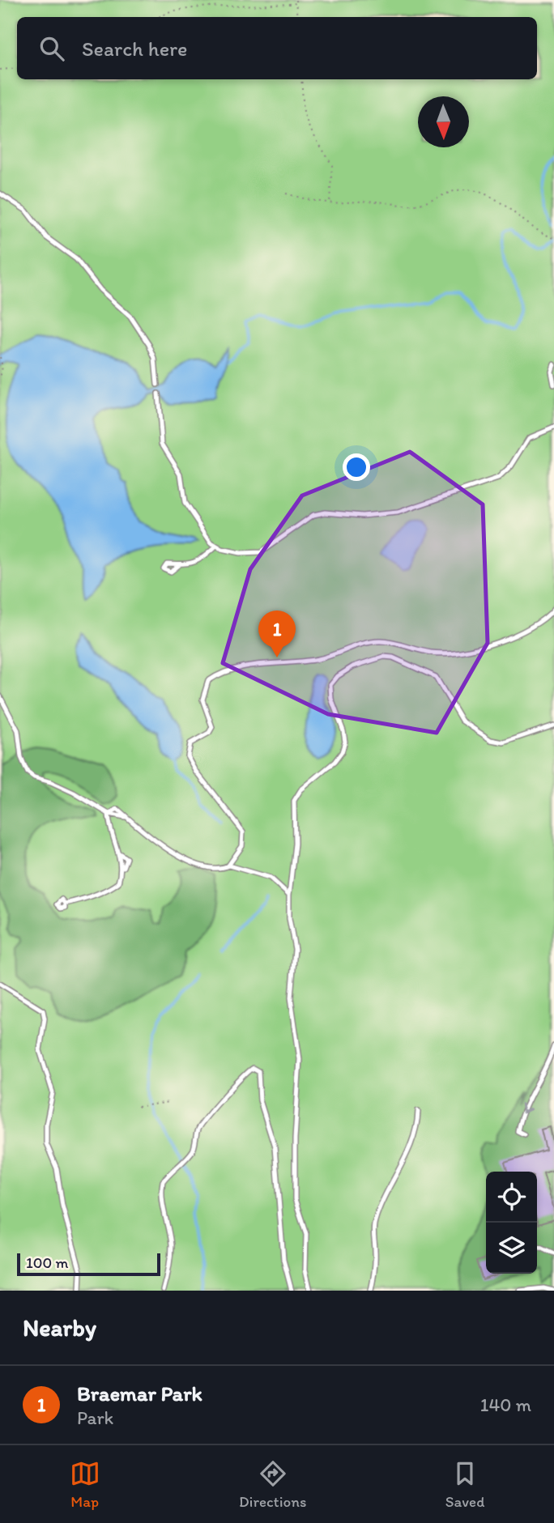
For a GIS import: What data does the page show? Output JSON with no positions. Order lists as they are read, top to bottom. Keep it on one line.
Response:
{"scale_bar":"100 m","north":"bottom","page":{"search":"Search here","pins":"1","scale":"100 m","heading":"Nearby","list":[{"mark":"1","name":"Braemar Park","note":"Park","value":"140 m"}],"nav":["Map","Directions","Saved"]}}
